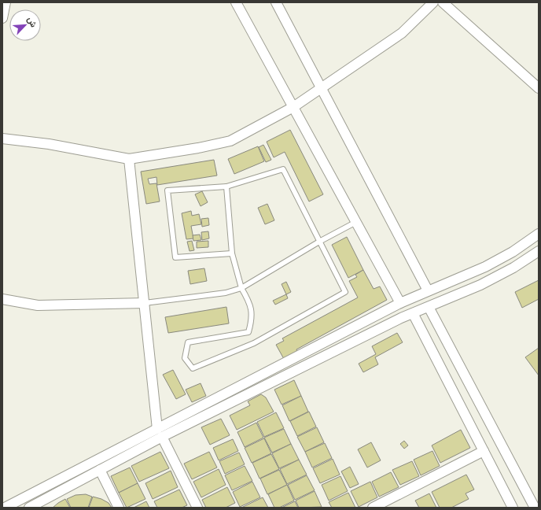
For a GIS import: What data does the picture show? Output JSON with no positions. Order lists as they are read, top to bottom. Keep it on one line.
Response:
{"north":"top right"}
